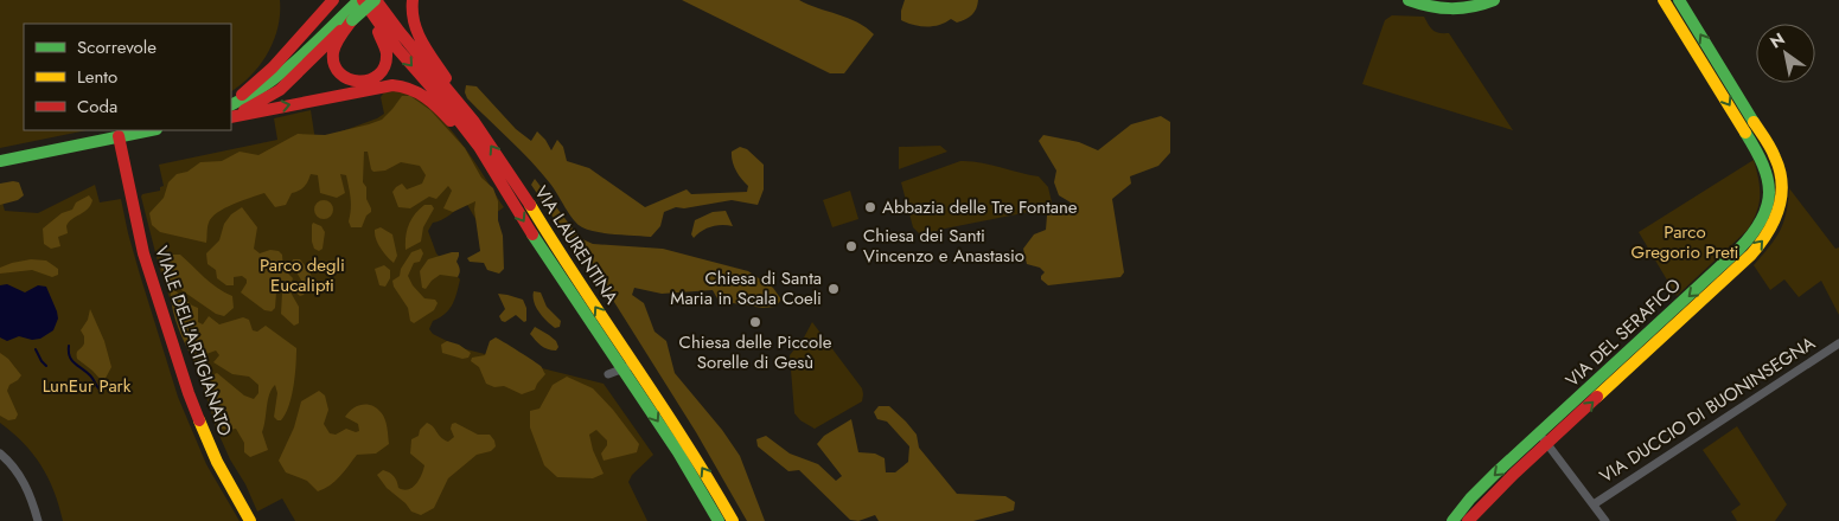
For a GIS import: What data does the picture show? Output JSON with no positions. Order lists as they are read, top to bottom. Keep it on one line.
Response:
{"streets":{"main road":["VIA LAURENTINA","VIA DEL SERAFICO","VIALE DELL'ARTIGIANATO"],"street":["VIA DUCCIO DI BUONINSEGNA"]},"parks":["Parco Gregorio Preti","Parco degli Eucalipti","LunEur Park"],"places":["Abbazia delle Tre Fontane","Chiesa dei Santi Vincenzo e Anastasio","Chiesa di Santa Maria in Scala Coeli","Chiesa delle Piccole Sorelle di Gesù"],"legend":["Scorrevole","Lento","Coda"],"north":"top left"}
